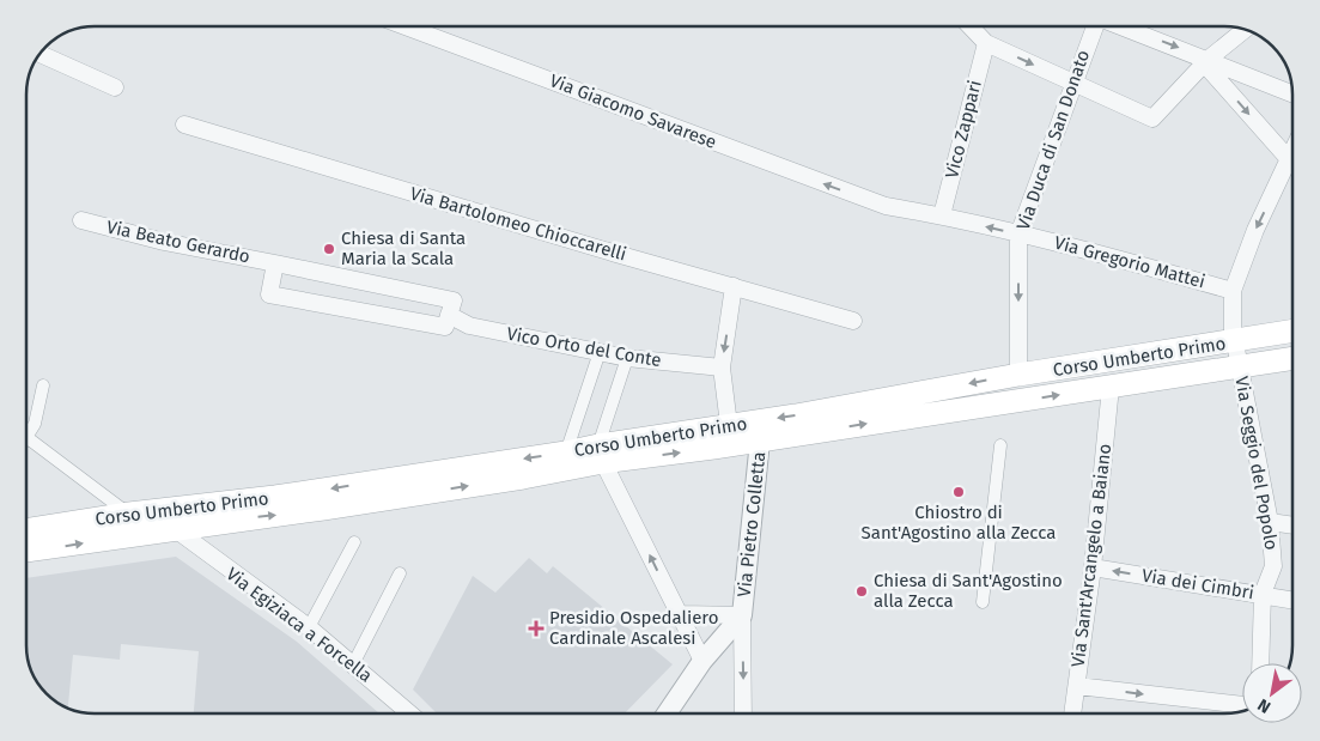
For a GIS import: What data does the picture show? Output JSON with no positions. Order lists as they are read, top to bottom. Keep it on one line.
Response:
{"streets":{"main road":["Corso Umberto Primo"],"street":["Via Giacomo Savarese","Vico Zappari","Via Duca di San Donato","Via Bartolomeo Chioccarelli","Via Beato Gerardo","Via Gregorio Mattei","Vico Orto del Conte","Via Seggio del Popolo","Via Pietro Colletta","Via Sant'Arcangelo a Baiano","Via dei Cimbri","Via Egiziaca a Forcella"]},"crossings":[["Via Giacomo Savarese","Via Gregorio Mattei"],["Vico Zappari","Via Gregorio Mattei"],["Via Duca di San Donato","Via Gregorio Mattei"],["Via Duca di San Donato","Corso Umberto Primo"],["Via Beato Gerardo","Vico Orto del Conte"],["Via Gregorio Mattei","Via Seggio del Popolo"],["Corso Umberto Primo","Via Seggio del Popolo"],["Corso Umberto Primo","Via Pietro Colletta"],["Corso Umberto Primo","Via Sant'Arcangelo a Baiano"],["Corso Umberto Primo","Via Egiziaca a Forcella"],["Via Seggio del Popolo","Via dei Cimbri"],["Via Sant'Arcangelo a Baiano","Via dei Cimbri"]],"one_way":["Via Giacomo Savarese","Via Duca di San Donato"],"places":{"other":["Chiesa di Santa Maria la Scala","Chiostro di Sant'Agostino alla Zecca","Chiesa di Sant'Agostino alla Zecca"],"health":["Presidio Ospedaliero Cardinale Ascalesi"]},"north":"bottom left"}
